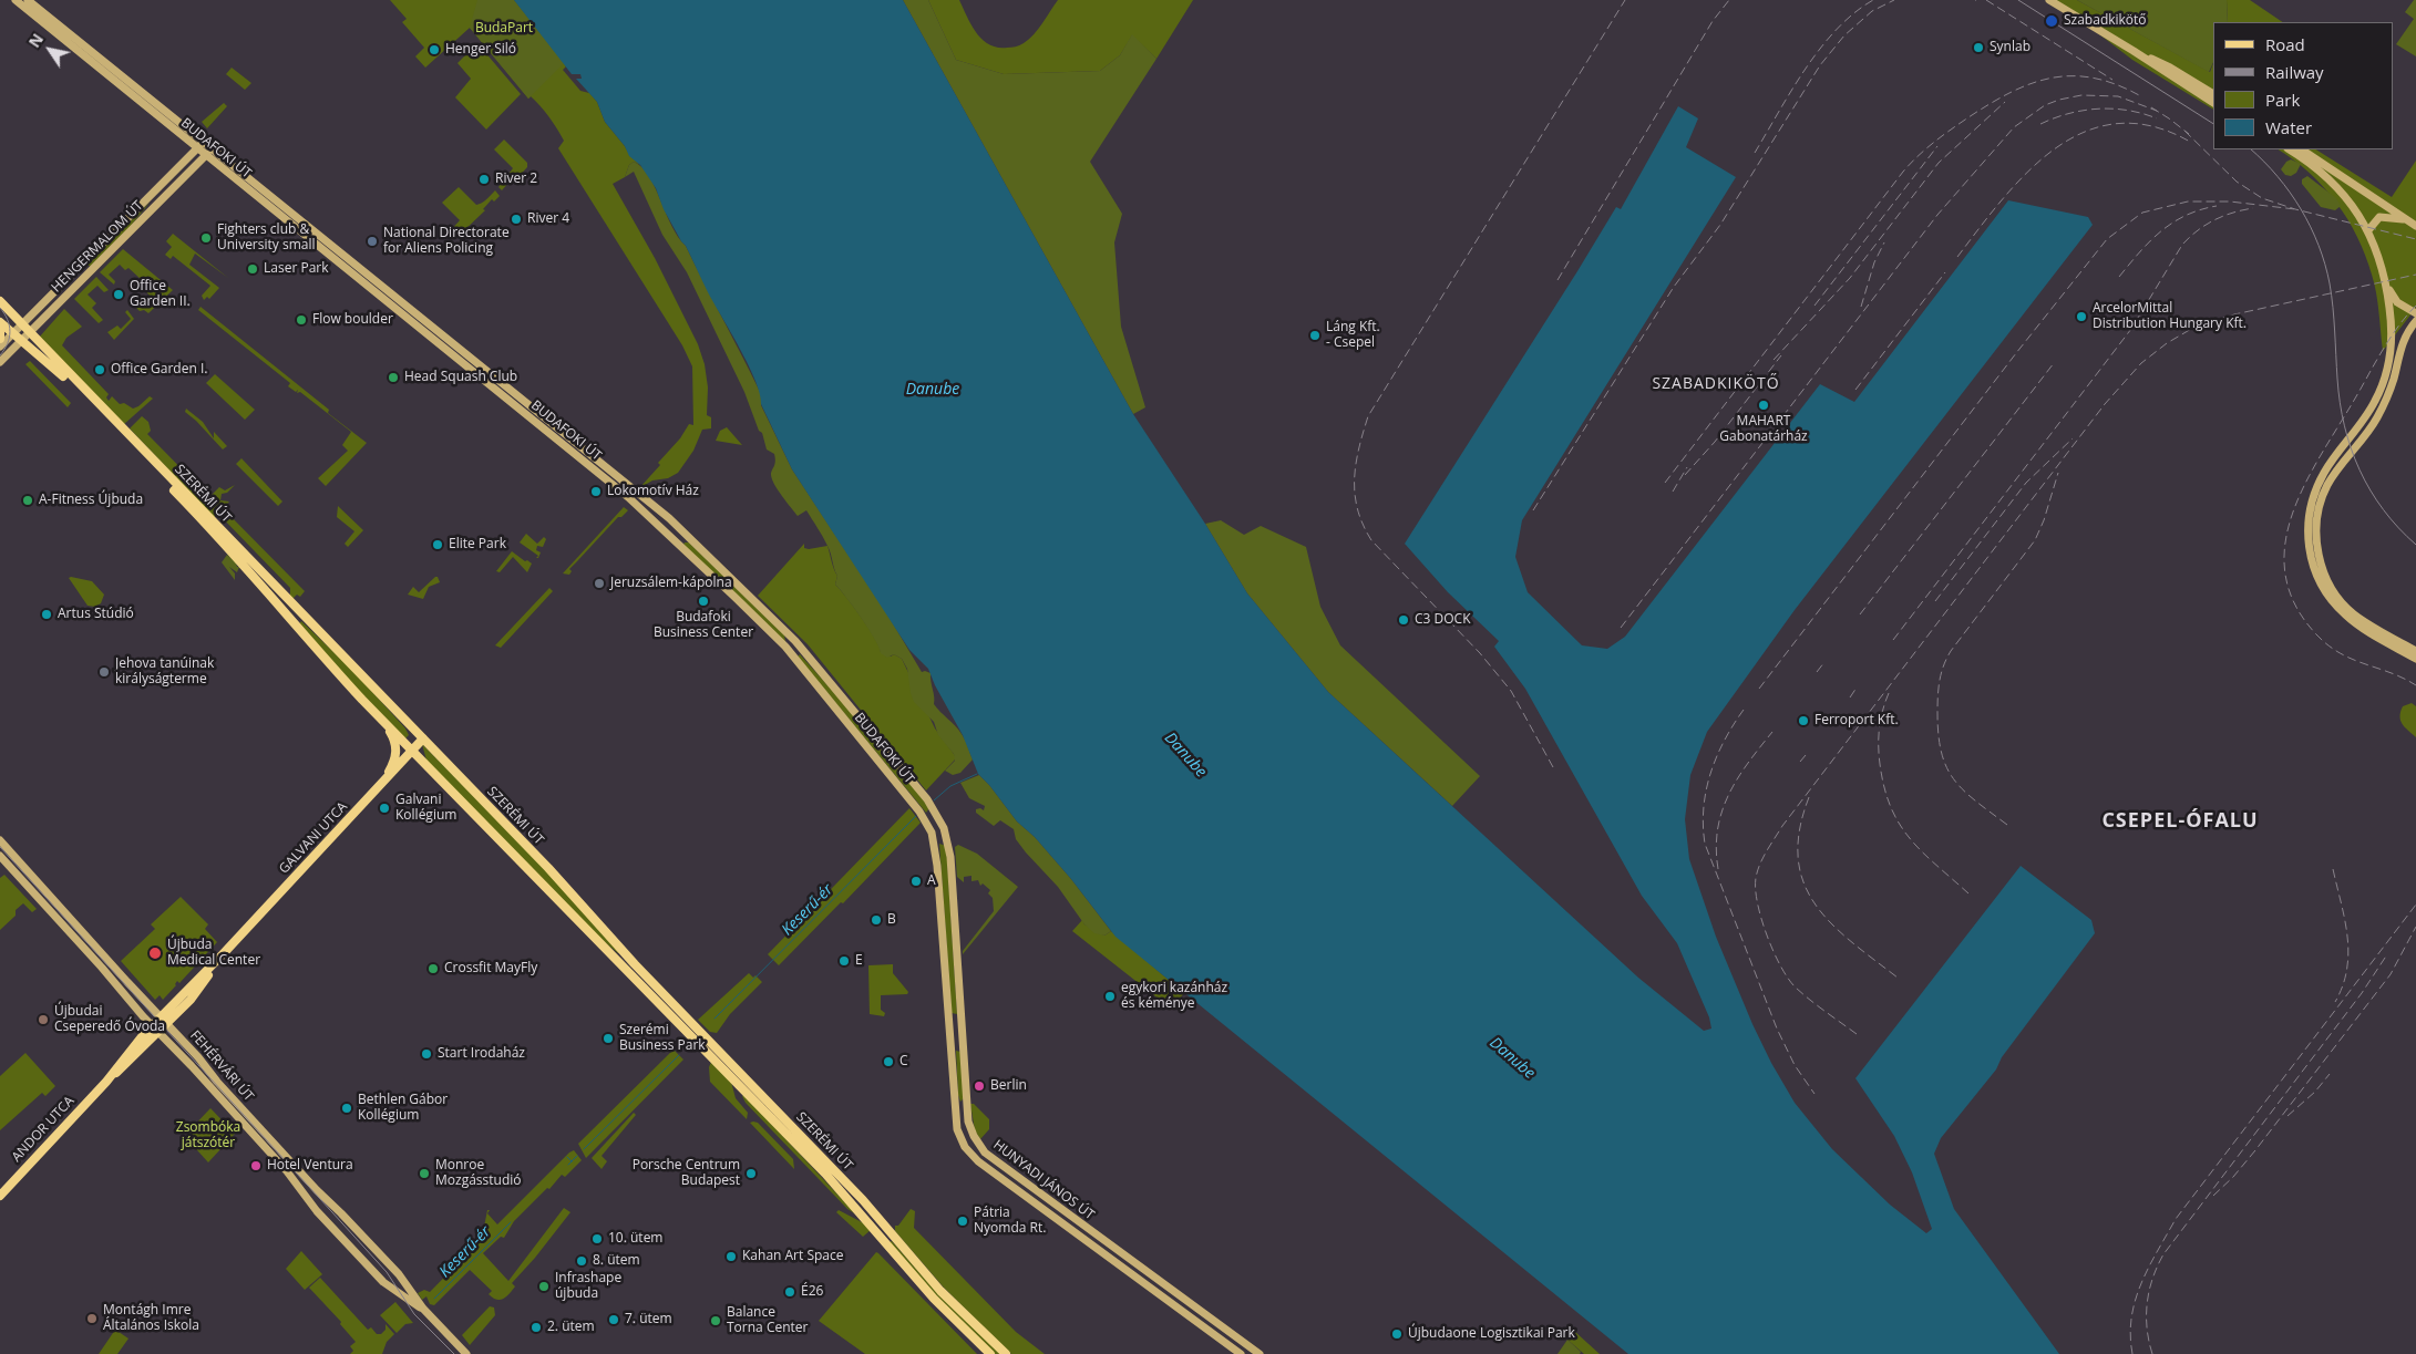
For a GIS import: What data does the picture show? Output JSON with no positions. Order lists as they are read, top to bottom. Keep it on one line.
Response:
{"streets":{"main road":["BUDAFOKI ÚT","HENGERMALOM ÚT","SZERÉMI ÚT","GALVANI UTCA","FEHÉRVÁRI ÚT","ANDOR UTCA","HUNYADI JÁNOS ÚT"]},"crossings":[["BUDAFOKI ÚT","HENGERMALOM ÚT"],["BUDAFOKI ÚT","HUNYADI JÁNOS ÚT"],["HENGERMALOM ÚT","SZERÉMI ÚT"],["SZERÉMI ÚT","GALVANI UTCA"],["GALVANI UTCA","FEHÉRVÁRI ÚT"],["GALVANI UTCA","ANDOR UTCA"],["FEHÉRVÁRI ÚT","ANDOR UTCA"]],"districts":["SZABADKIKÖTŐ","CSEPEL-ÓFALU"],"water":["Danube","Keserű-ér"],"parks":["BudaPart","Zsombóka játszótér"],"places":["Szabadkikötő","Synlab","Henger Siló","River 2","River 4","Fighters club & University small","National Directorate for Aliens Policing","Laser Park","Office Garden II.","ArcelorMittal Distribution Hungary Kft.","Flow boulder","Láng Kft. - Csepel","Office Garden I.","Head Squash Club","MAHART Gabonatárház","Lokomotív Ház","A-Fitness Újbuda","Elite Park","Jeruzsálem-kápolna","Budafoki Business Center","Artus Stúdió","C3 DOCK","Jehova tanúinak királyságterme","Ferroport Kft.","Galvani Kollégium","A","B","Újbuda Medical Center","E","Crossfit MayFly","egykori kazánház és kéménye","Újbudai Cseperedő Óvoda","Szerémi Business Park","Start Irodaház","C","Berlin","Bethlen Gábor Kollégium","Hotel Ventura","Monroe Mozgásstudió","Porsche Centrum Budapest","Pátria Nyomda Rt.","10. ütem","Kahan Art Space","8. ütem","Infrashape újbuda","É26","Montágh Imre Általános Iskola","7. ütem","Balance Torna Center","2. ütem","Újbudaone Logisztikai Park"],"legend":["Road","Railway","Park","Water"],"north":"top left"}
